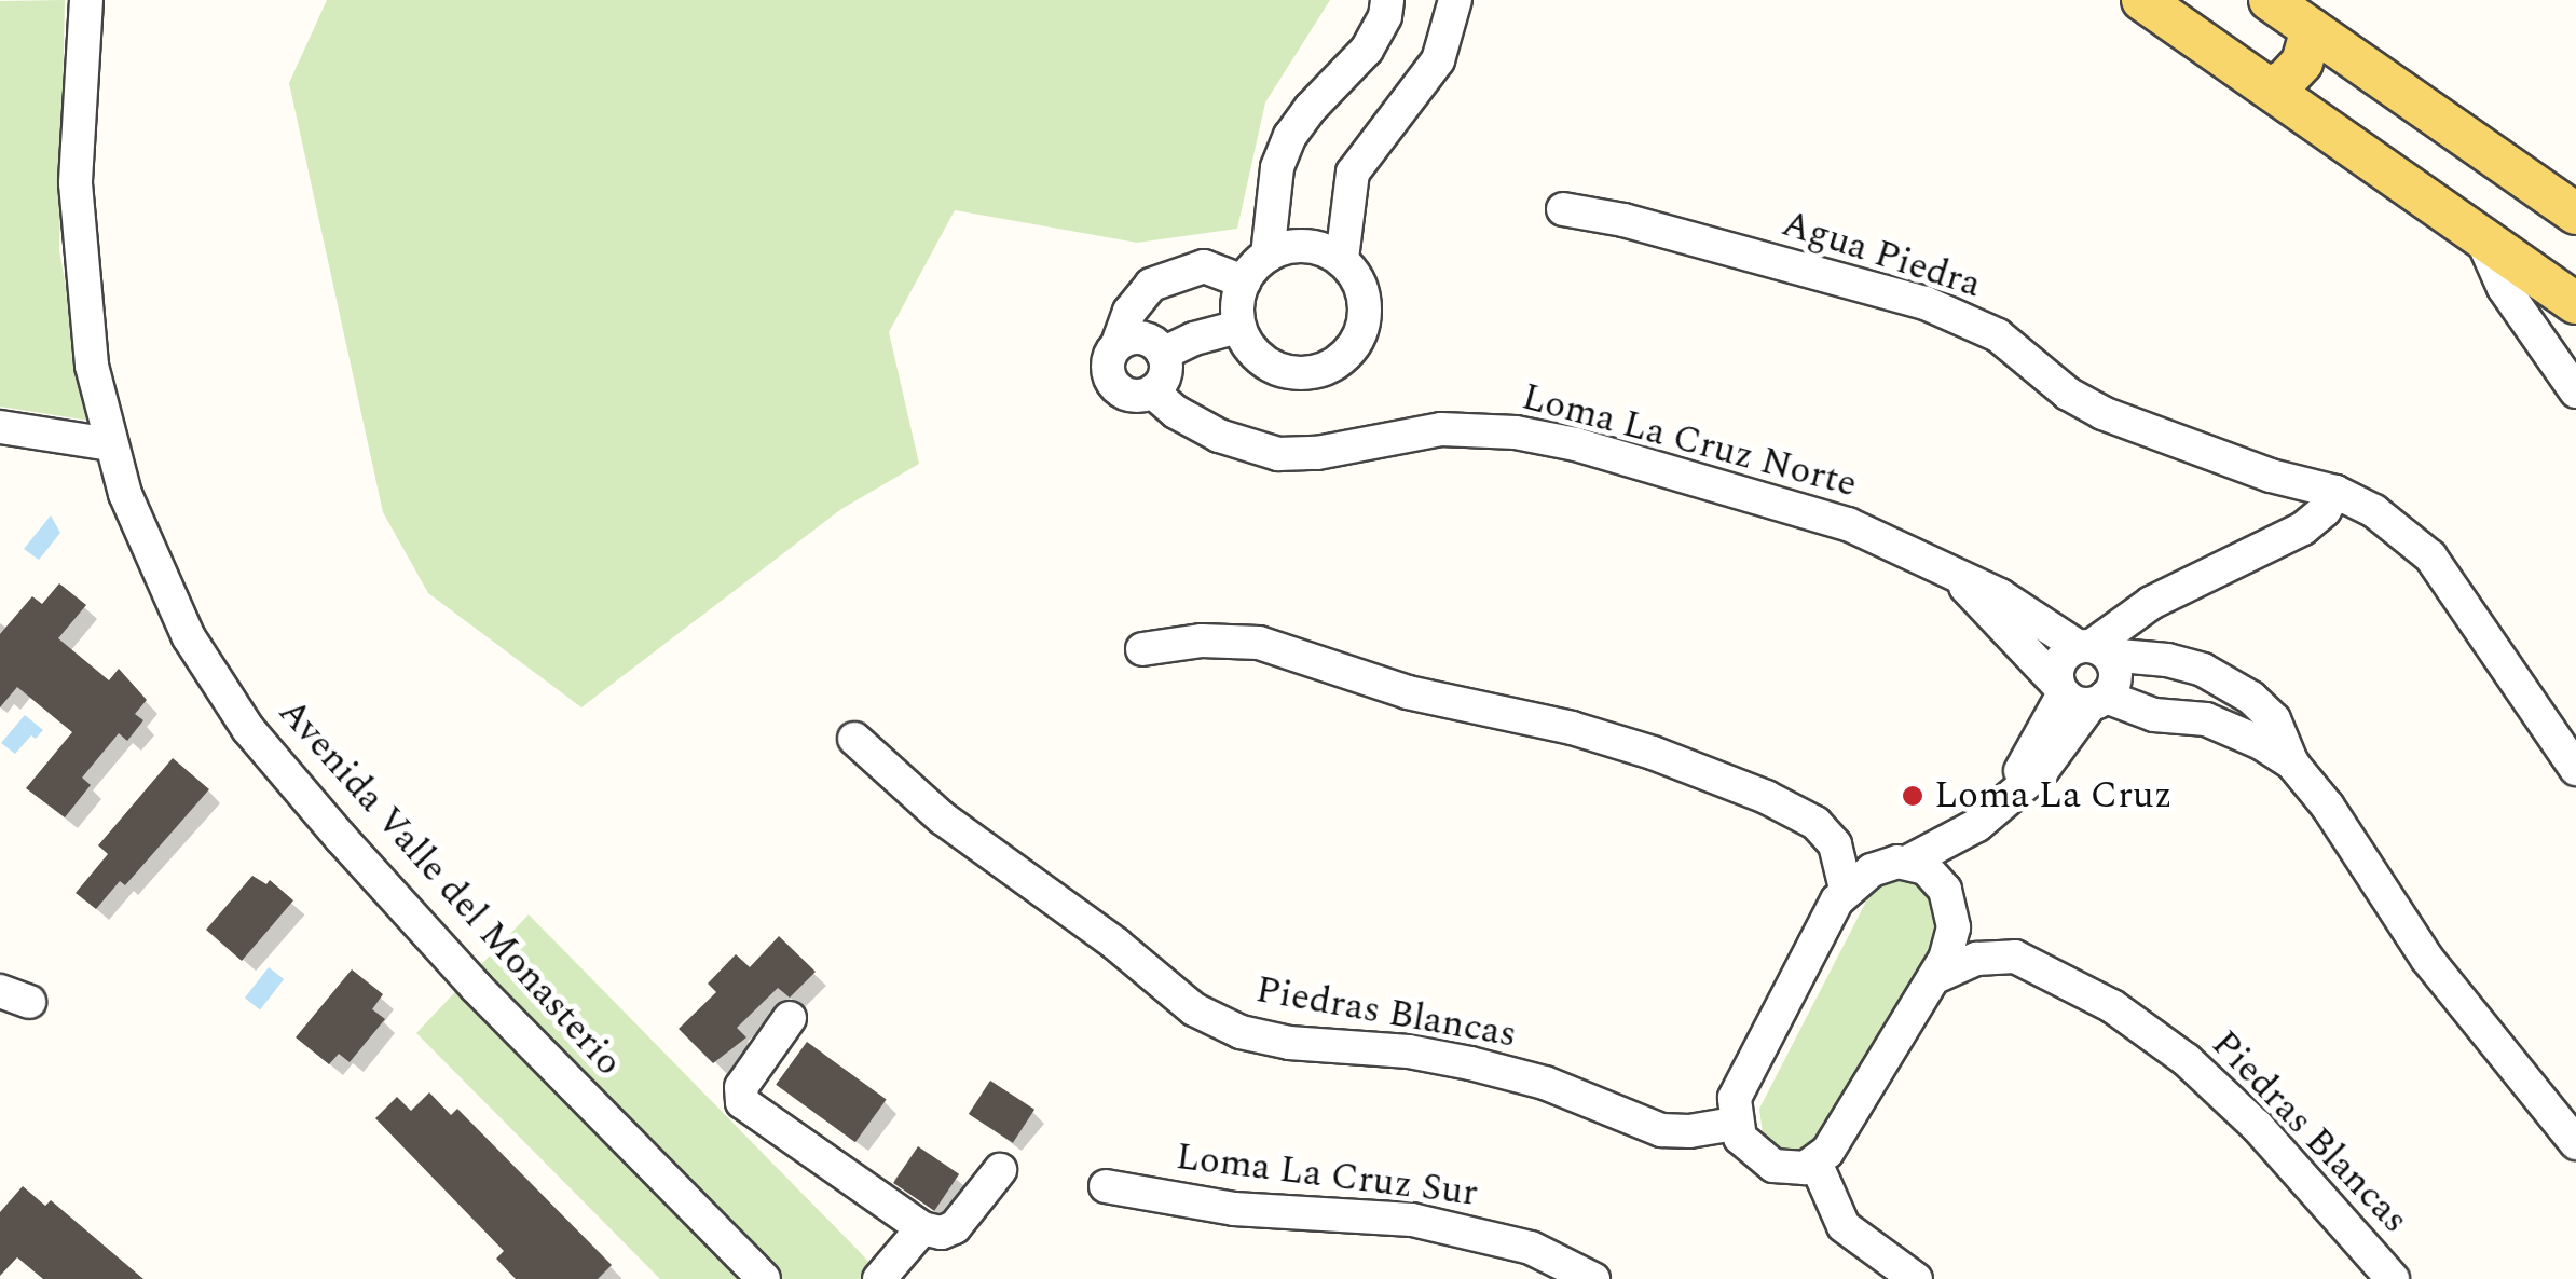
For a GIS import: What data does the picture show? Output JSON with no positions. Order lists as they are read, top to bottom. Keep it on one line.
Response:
{"streets":{"street":["Agua Piedra","Loma La Cruz Norte","Avenida Valle del Monasterio","Piedras Blancas","Loma La Cruz Sur"]},"places":["Loma La Cruz"]}
